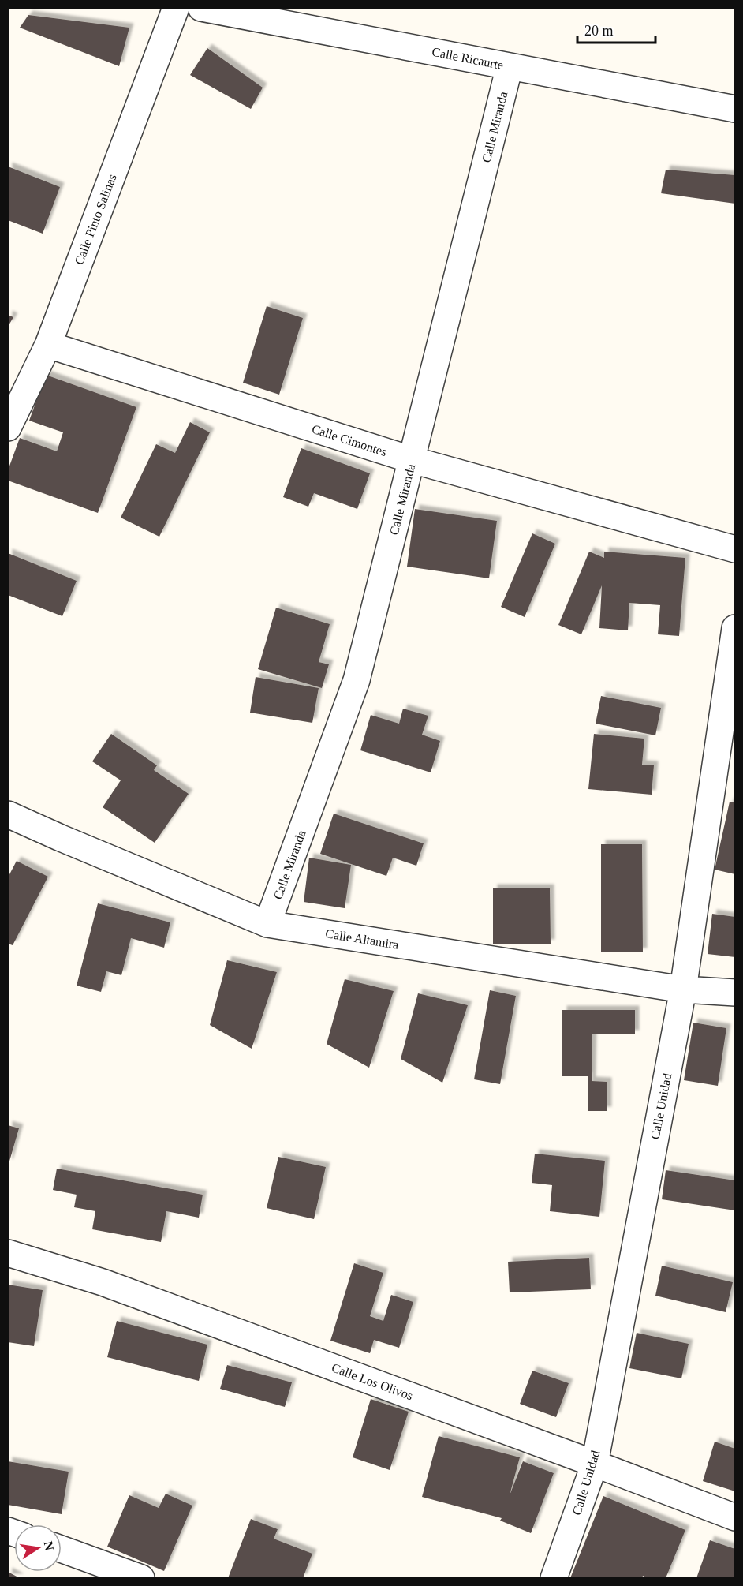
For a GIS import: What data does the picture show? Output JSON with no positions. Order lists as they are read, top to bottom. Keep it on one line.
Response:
{"streets":{"street":["Calle Ricaurte","Calle Miranda","Calle Pinto Salinas","Calle Cimontes","Calle Altamira","Calle Unidad","Calle Los Olivos"]},"crossings":[["Calle Ricaurte","Calle Miranda"],["Calle Miranda","Calle Cimontes"],["Calle Miranda","Calle Altamira"],["Calle Pinto Salinas","Calle Cimontes"],["Calle Altamira","Calle Unidad"],["Calle Unidad","Calle Los Olivos"]],"scale_bar":"20 m","north":"right"}
